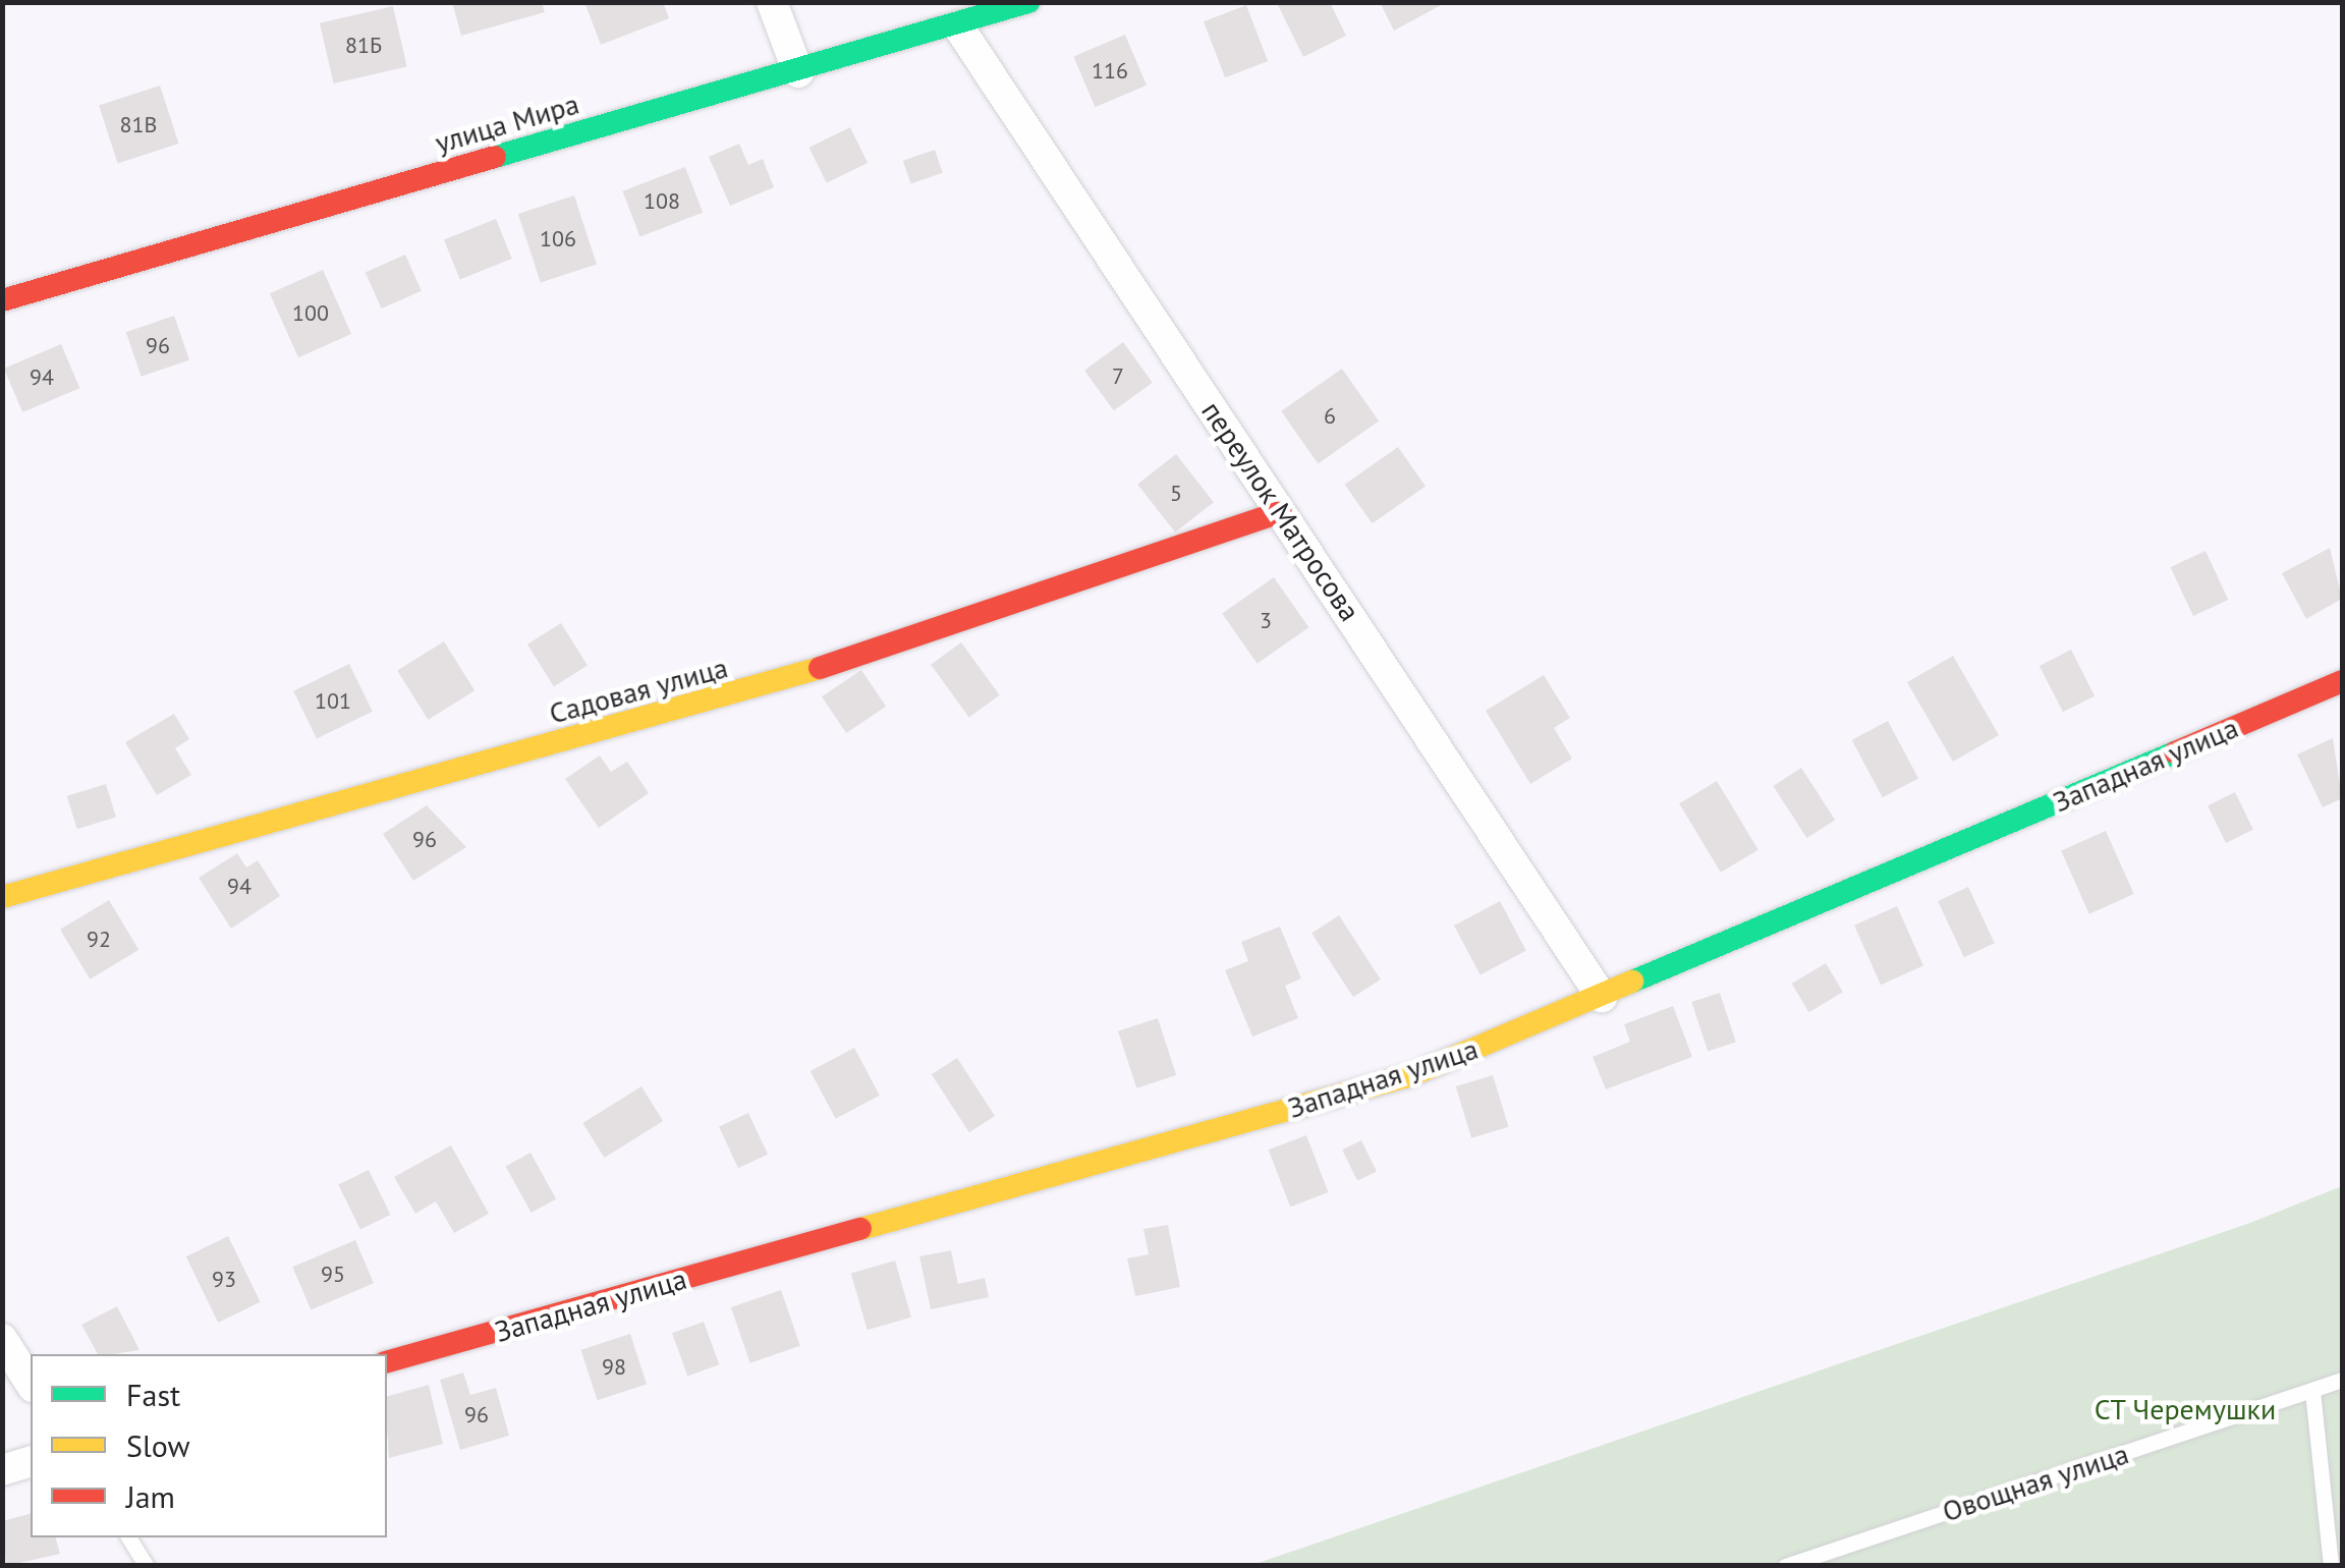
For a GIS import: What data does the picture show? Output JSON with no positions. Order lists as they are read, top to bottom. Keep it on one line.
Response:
{"streets":{"street":["улица Мира","переулок Матросова","Садовая улица","Западная улица"],"lane":["Овощная улица"]},"crossings":[["улица Мира","переулок Матросова"],["переулок Матросова","Садовая улица"],["переулок Матросова","Западная улица"]],"parks":["СТ Черемушки"],"house_numbers":["81Б","116","81В","108","106","100","96","7","94","6","5","3","101","96","94","92","95","93","98","96"],"legend":["Fast","Slow","Jam"]}
